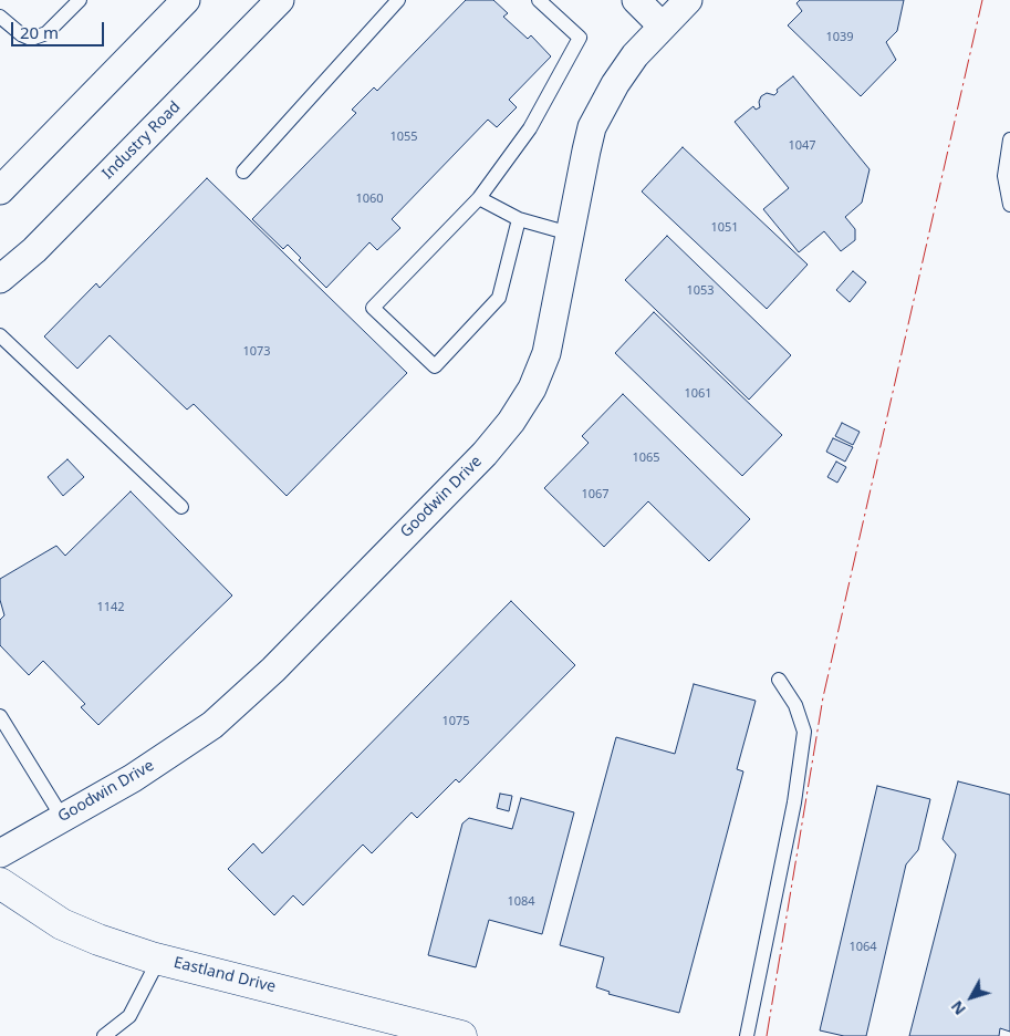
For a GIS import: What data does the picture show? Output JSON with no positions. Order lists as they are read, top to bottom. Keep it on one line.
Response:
{"streets":{"street":["Industry Road","Goodwin Drive","Eastland Drive"]},"house_numbers":["1039","1055","1047","1060","1051","1053","1073","1061","1065","1067","1142","1075","1084","1064"],"scale_bar":"20 m","north":"bottom left"}
